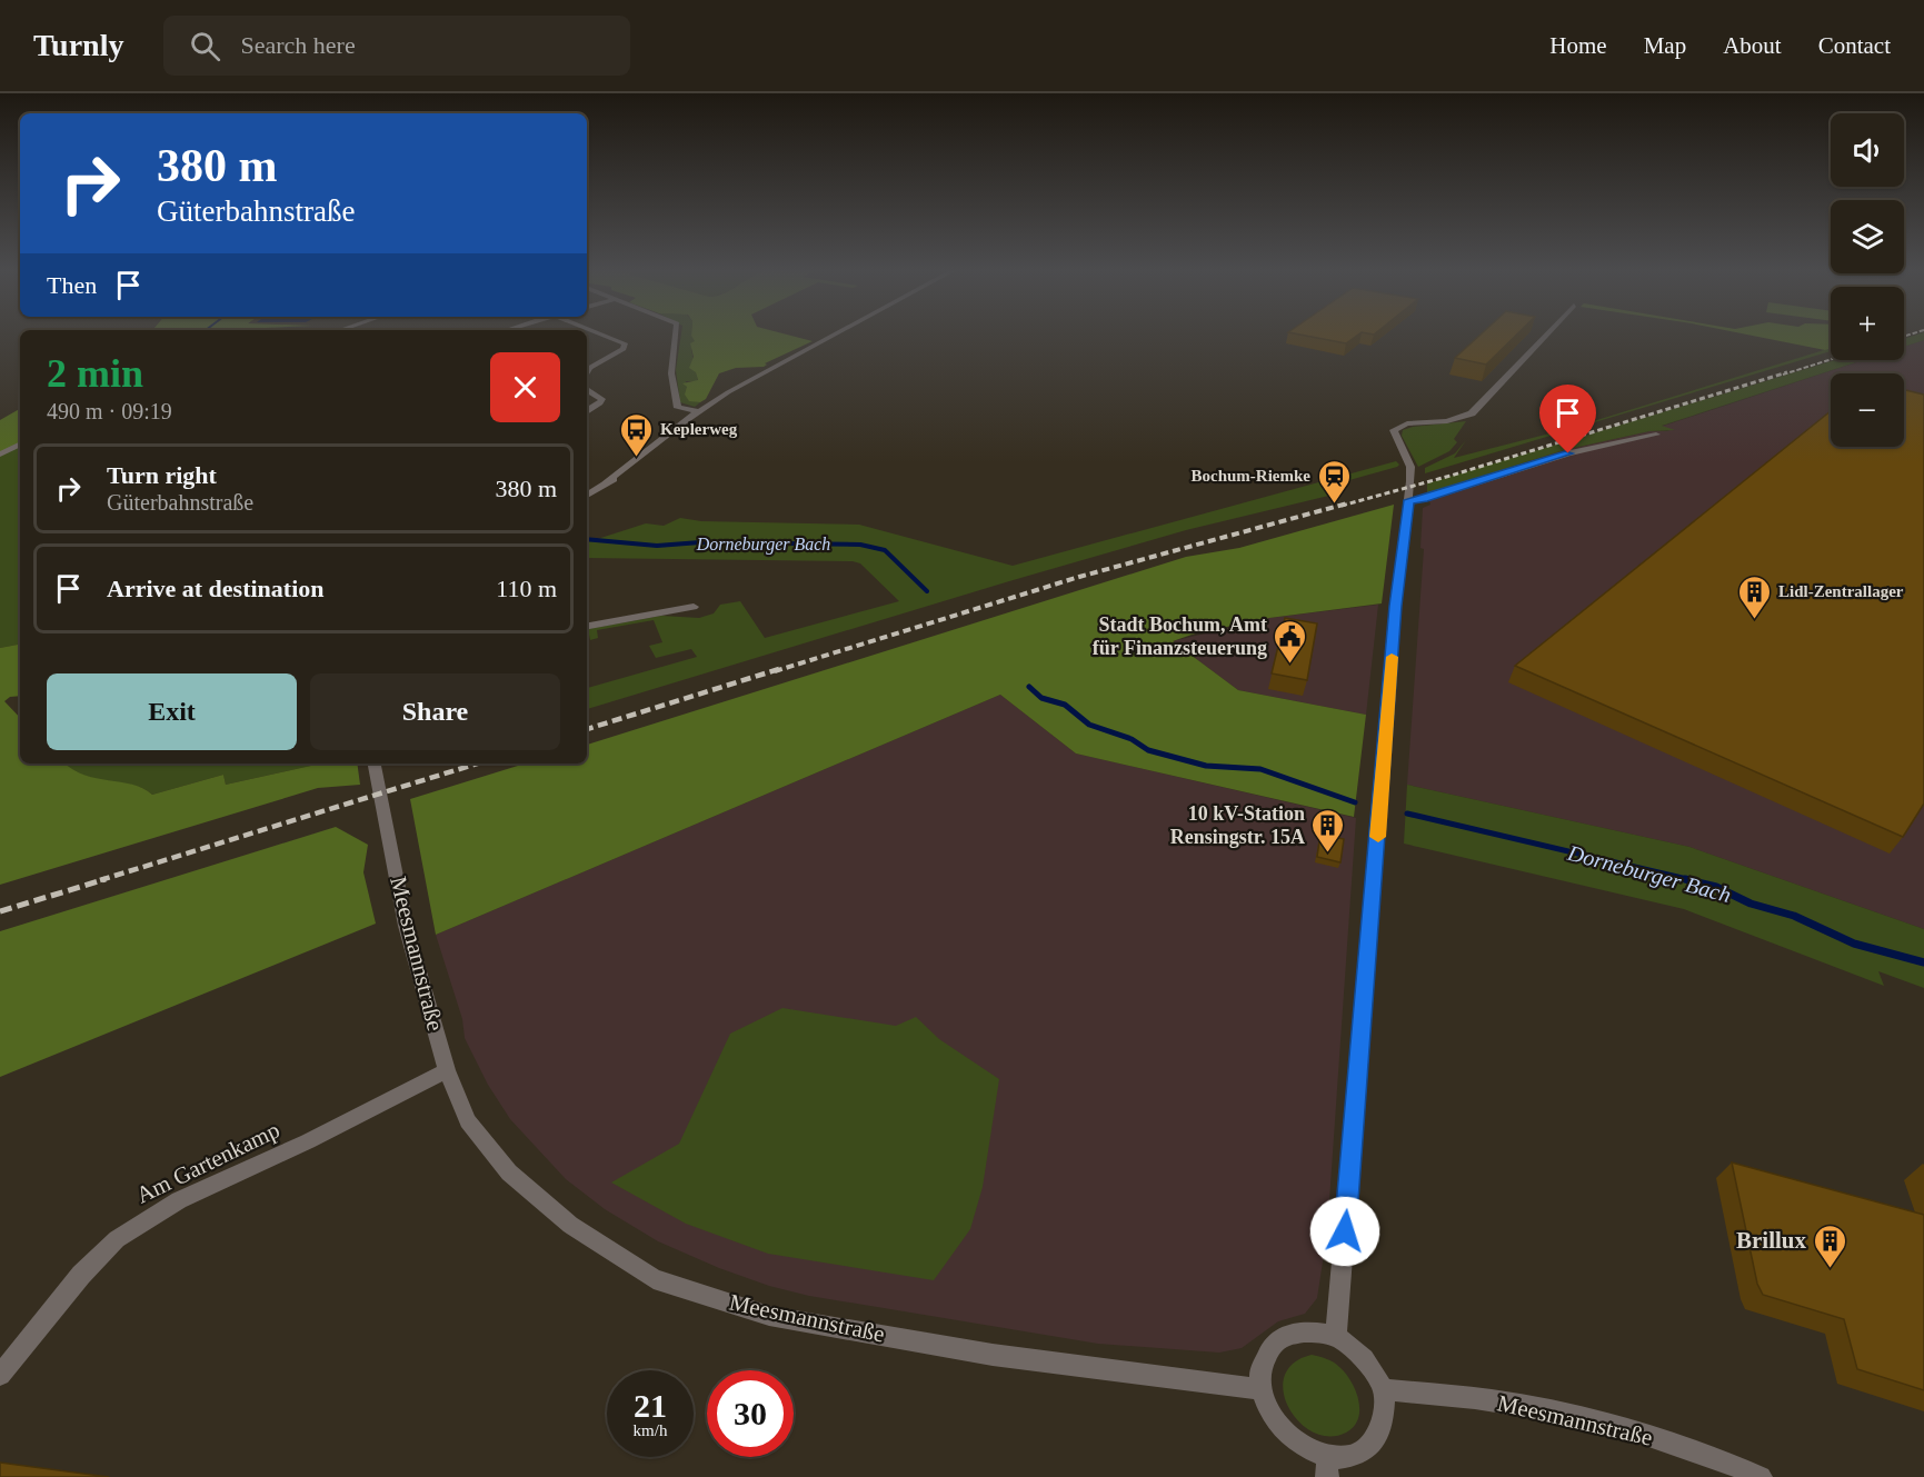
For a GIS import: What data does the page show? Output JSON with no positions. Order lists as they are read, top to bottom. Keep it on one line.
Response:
{"streets":{"street":["Meesmannstraße","Am Gartenkamp"]},"crossings":[["Meesmannstraße","Am Gartenkamp"]],"water":["Dorneburger Bach"],"places":{"bus stop":["Keplerweg"],"station":["Bochum-Riemke"],"building":["Lidl-Zentrallager","10 kV-Station Rensingstr. 15A","Brillux"],"public building":["Stadt Bochum, Amt für Finanzsteuerung"]},"page":{"header":"Turnly","search":"Search here","nav":["Home","Map","About","Contact"],"map_buttons":["+","−"],"turn":["380 m","Güterbahnstraße"],"then":"Then","heading":["2 min","490 m · 09:19"],"list":[{"name":"Turn right","note":"Güterbahnstraße","value":"380 m"},{"name":"Arrive at destination","value":"110 m"}],"buttons":["Exit","Share"],"speed":"21 km/h","limit":"30"}}
